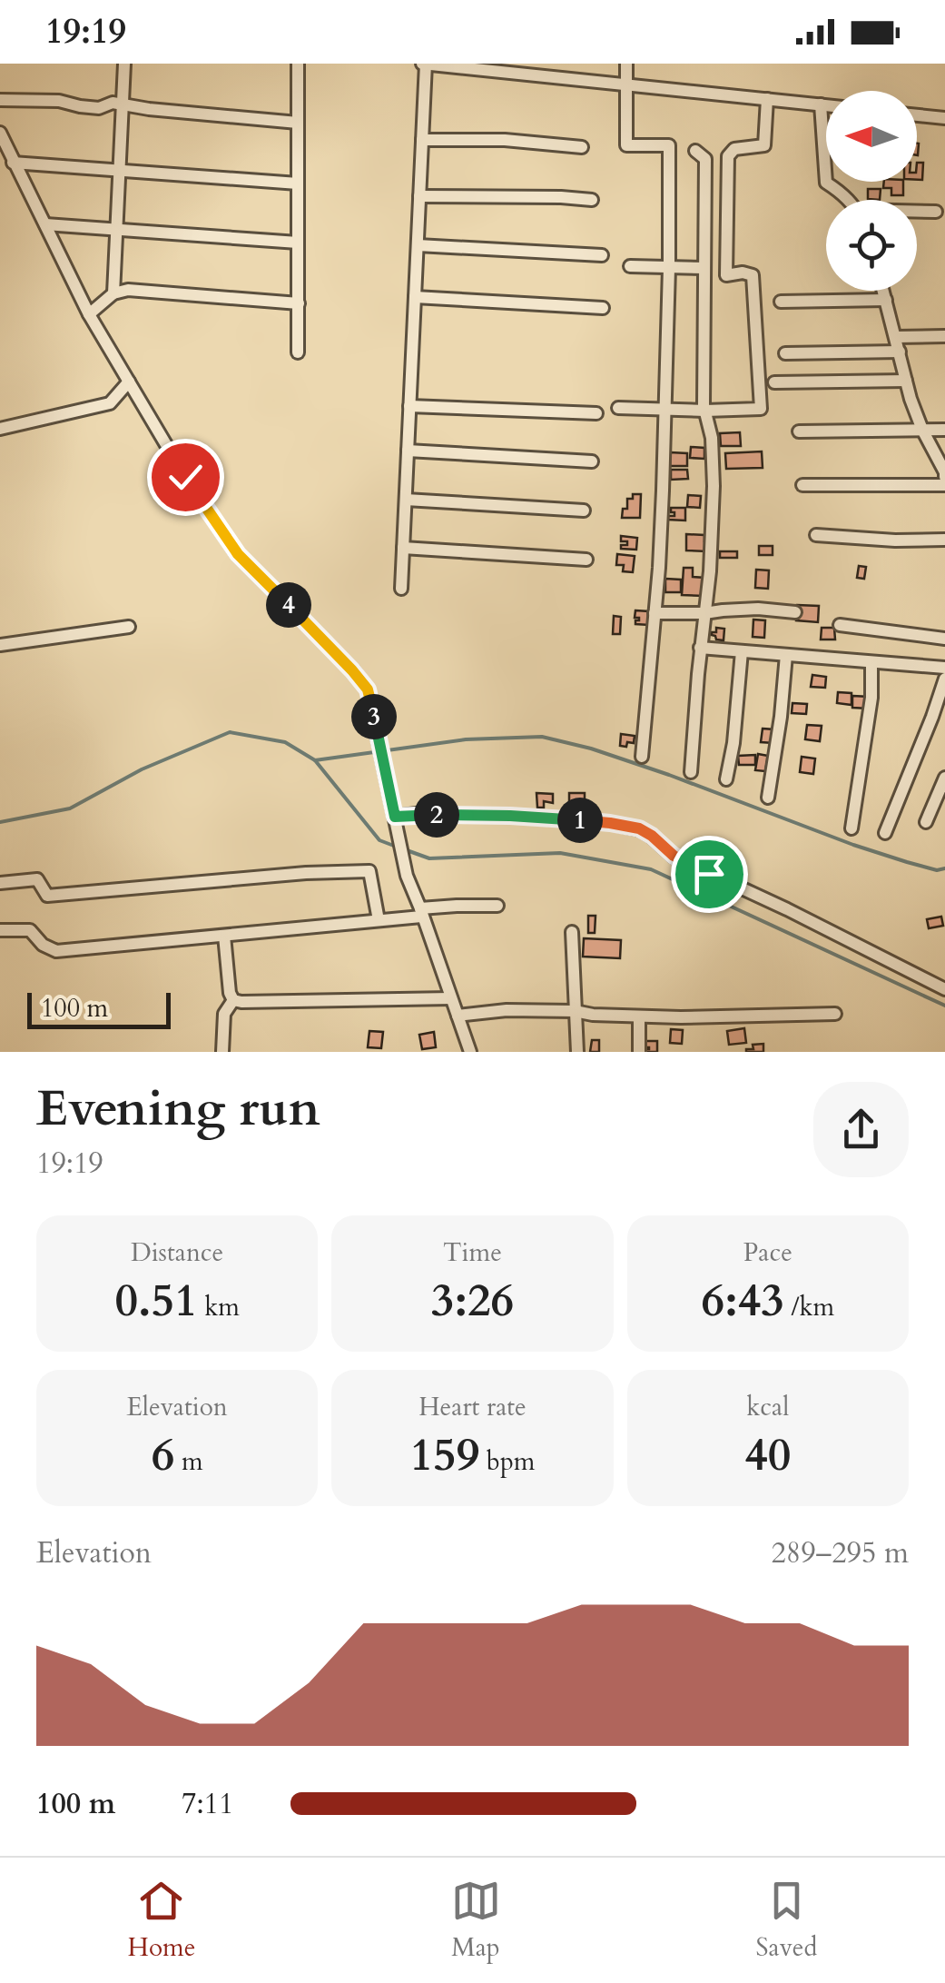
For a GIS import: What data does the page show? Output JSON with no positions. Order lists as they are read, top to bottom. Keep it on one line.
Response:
{"scale_bar":"100 m","north":"left","page":{"status":"19:19","pins":["4","3","2","1"],"scale":"100 m","heading":["Evening run","19:19"],"stats":[["Distance","0.51 km"],["Time","3:26"],["Pace","6:43 /km"],["Elevation","6 m"],["Heart rate","159 bpm"],["kcal","40"]],"chart":["Elevation","289–295 m"],"list":[{"name":"100 m","note":"7:11"}],"tabs":["Home","Map","Saved"]}}
